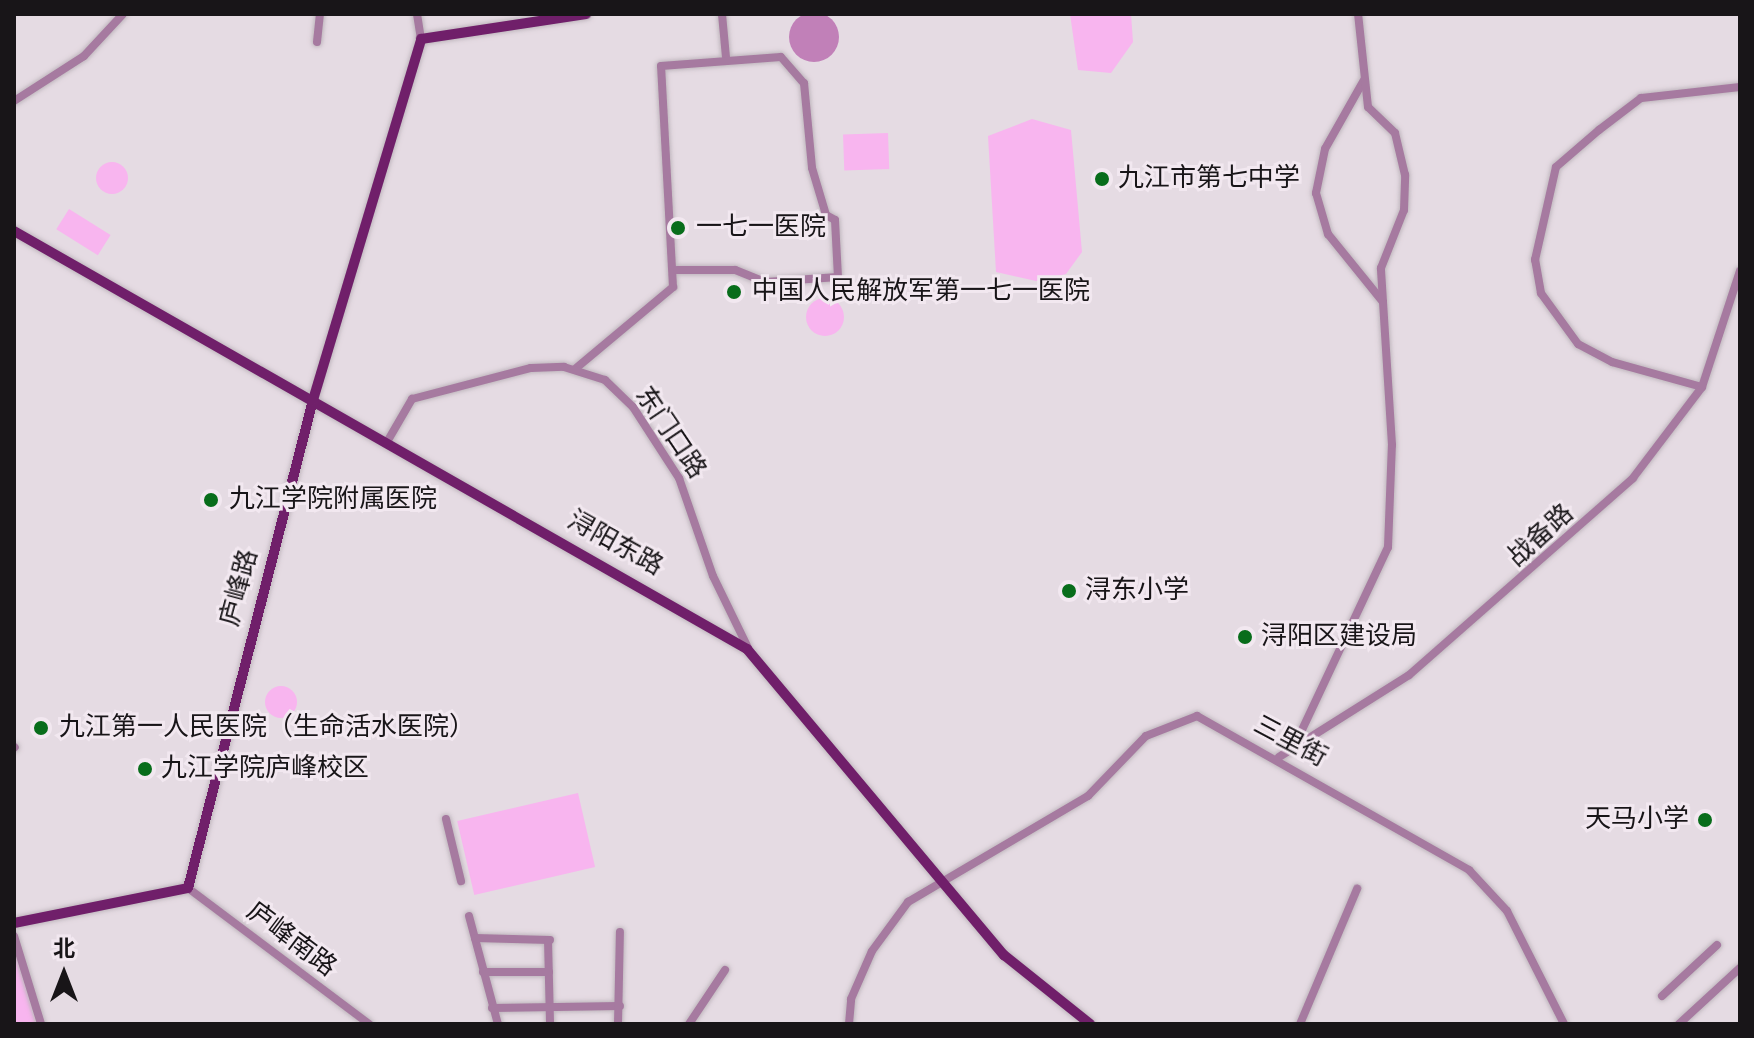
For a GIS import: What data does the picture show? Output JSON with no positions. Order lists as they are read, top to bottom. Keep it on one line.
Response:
{"streets":{"main road":["浔阳东路","庐峰路"],"street":["东门口路","战备路","三里街","庐峰南路"]},"crossings":[["东门口路","浔阳东路"],["战备路","三里街"],["浔阳东路","庐峰路"],["浔阳东路","三里街"],["庐峰路","庐峰南路"]],"places":["九江市第七中学","一七一医院","中国人民解放军第一七一医院","九江学院附属医院","浔东小学","浔阳区建设局","九江第一人民医院（生命活水医院）","九江学院庐峰校区","天马小学"],"north":"top"}
